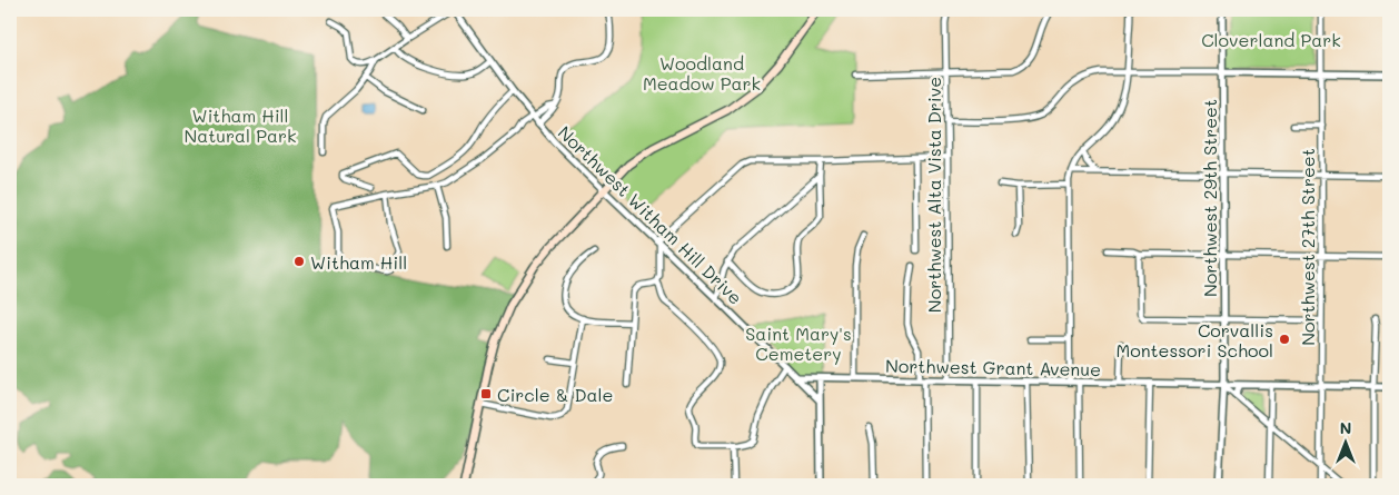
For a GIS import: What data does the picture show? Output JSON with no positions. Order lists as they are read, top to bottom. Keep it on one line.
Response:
{"streets":{"street":["Northwest Alta Vista Drive","Northwest 29th Street","Northwest Witham Hill Drive","Northwest 27th Street","Northwest Grant Avenue"]},"crossings":[["Northwest Alta Vista Drive","Northwest Grant Avenue"],["Northwest 29th Street","Northwest Grant Avenue"],["Northwest Witham Hill Drive","Northwest Grant Avenue"],["Northwest 27th Street","Northwest Grant Avenue"]],"parks":["Cloverland Park","Woodland Meadow Park","Witham Hill Natural Park","Saint Mary's Cemetery"],"places":{"other":["Witham Hill","Corvallis Montessori School"],"transit":["Circle & Dale"]},"north":"top"}
